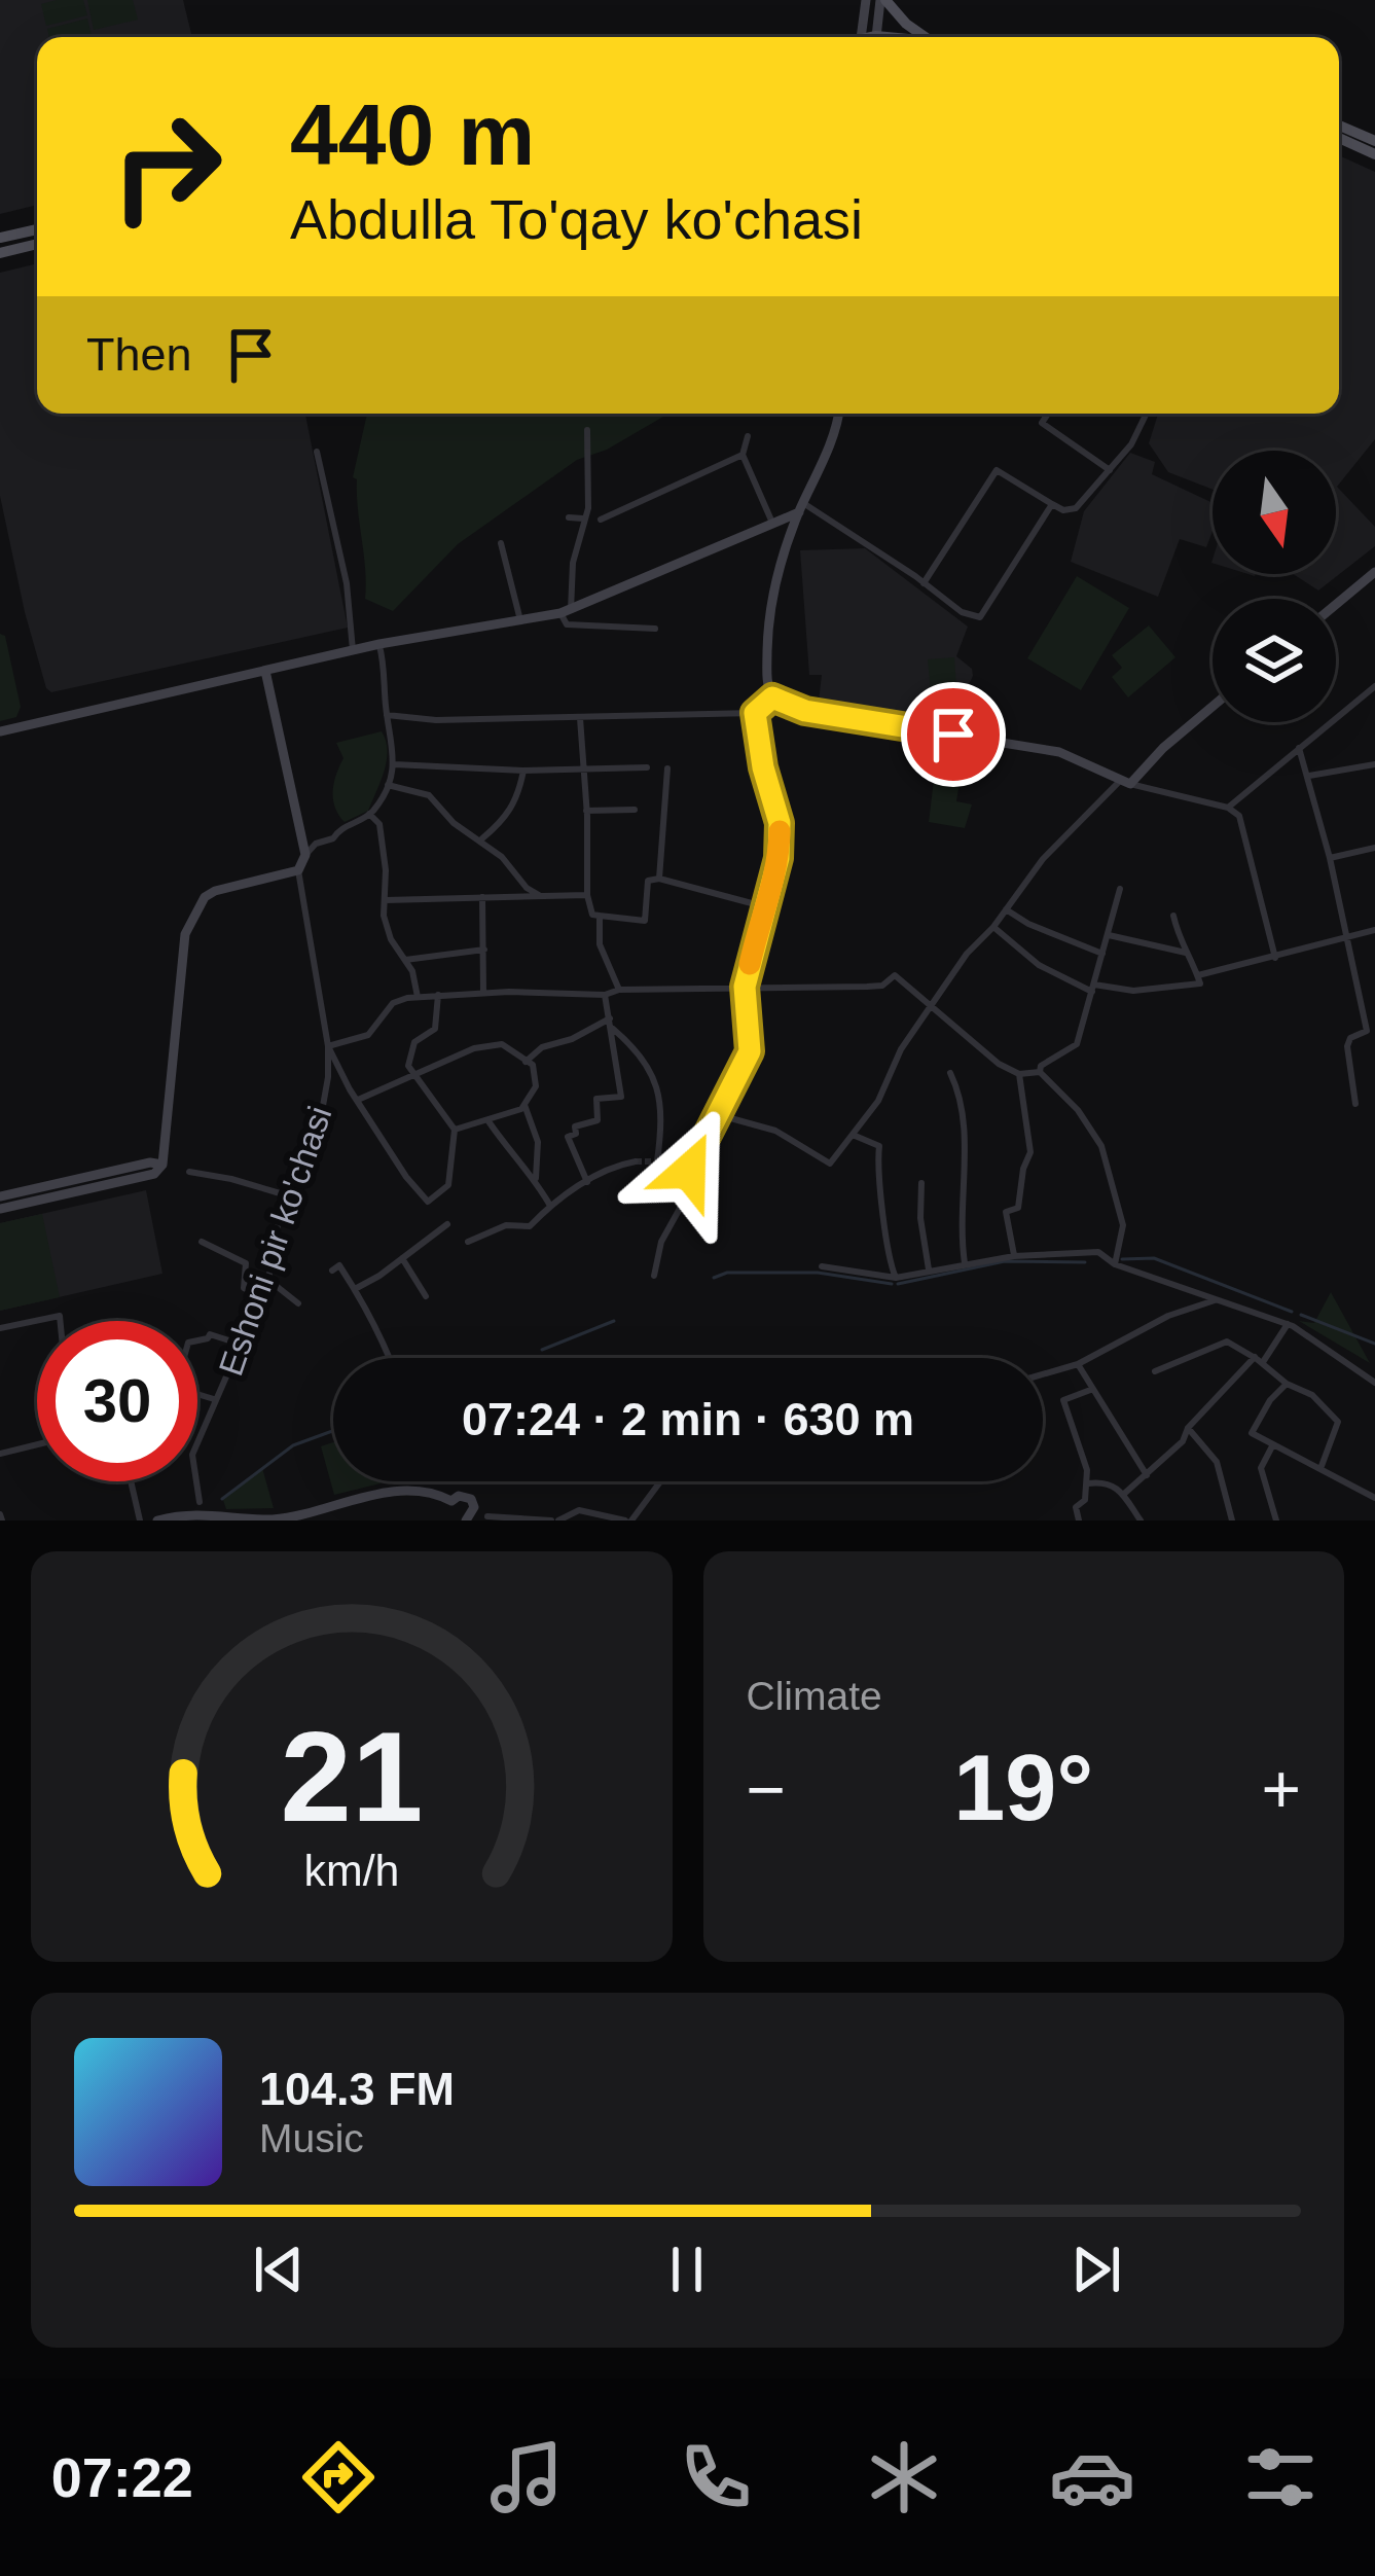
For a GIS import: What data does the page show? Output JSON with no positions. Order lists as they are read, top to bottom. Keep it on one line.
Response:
{"streets":{"street":["Eshoni pir ko'chasi"]},"north":"bottom","page":{"turn":["440 m","Abdulla To'qay ko'chasi"],"then":"Then","limit":"30","trip":"07:24 · 2 min · 630 m","tile":"Climate","heat":["−","19°","+"],"song":["104.3 FM","Music"],"tabs":"07:22","gauge":["21","km/h"]}}
